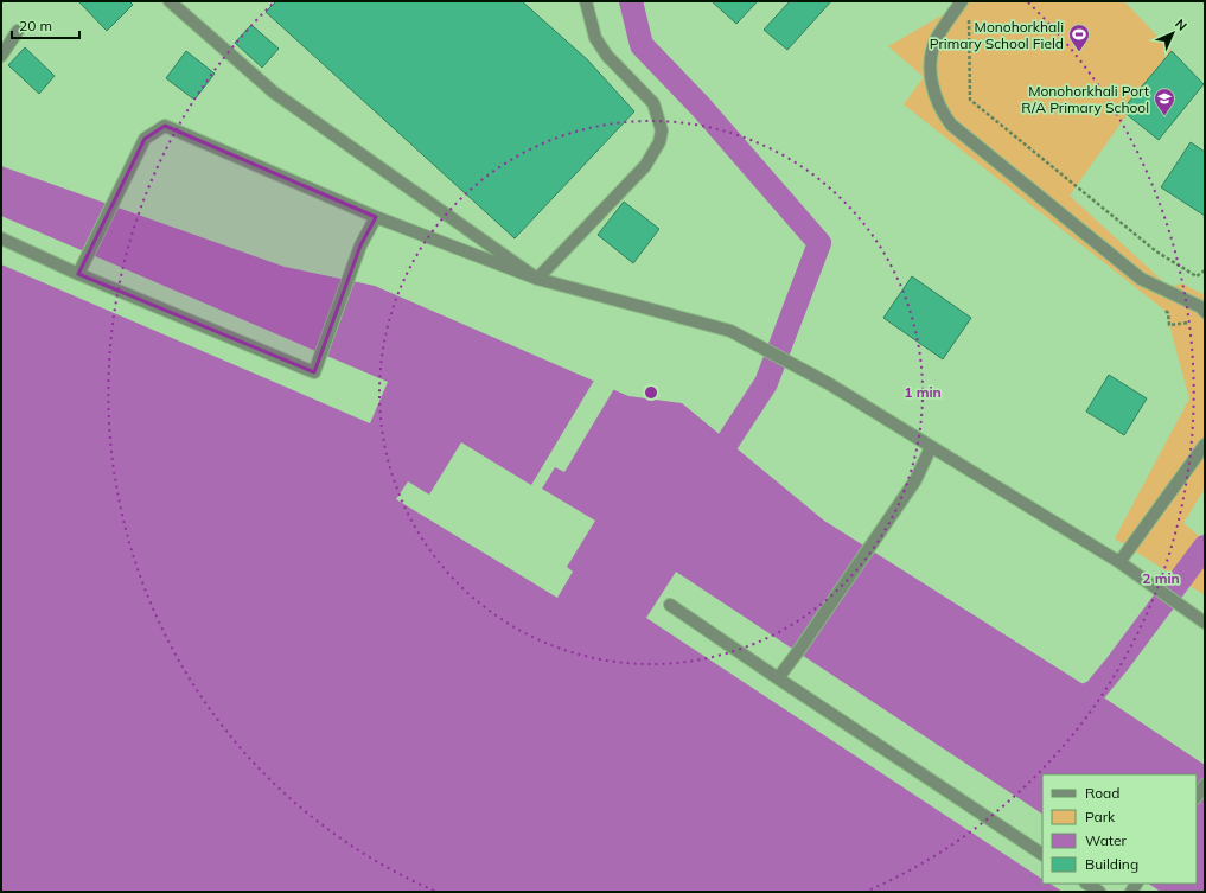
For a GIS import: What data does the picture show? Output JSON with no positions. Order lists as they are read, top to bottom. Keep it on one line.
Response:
{"places":{"sports":["Monohorkhali Primary School Field"],"school or university":["Monohorkhali Port R/A Primary School"]},"legend":["Road","Park","Water","Building"],"scale_bar":"20 m","north":"top right","rings":["1 min","2 min"]}
